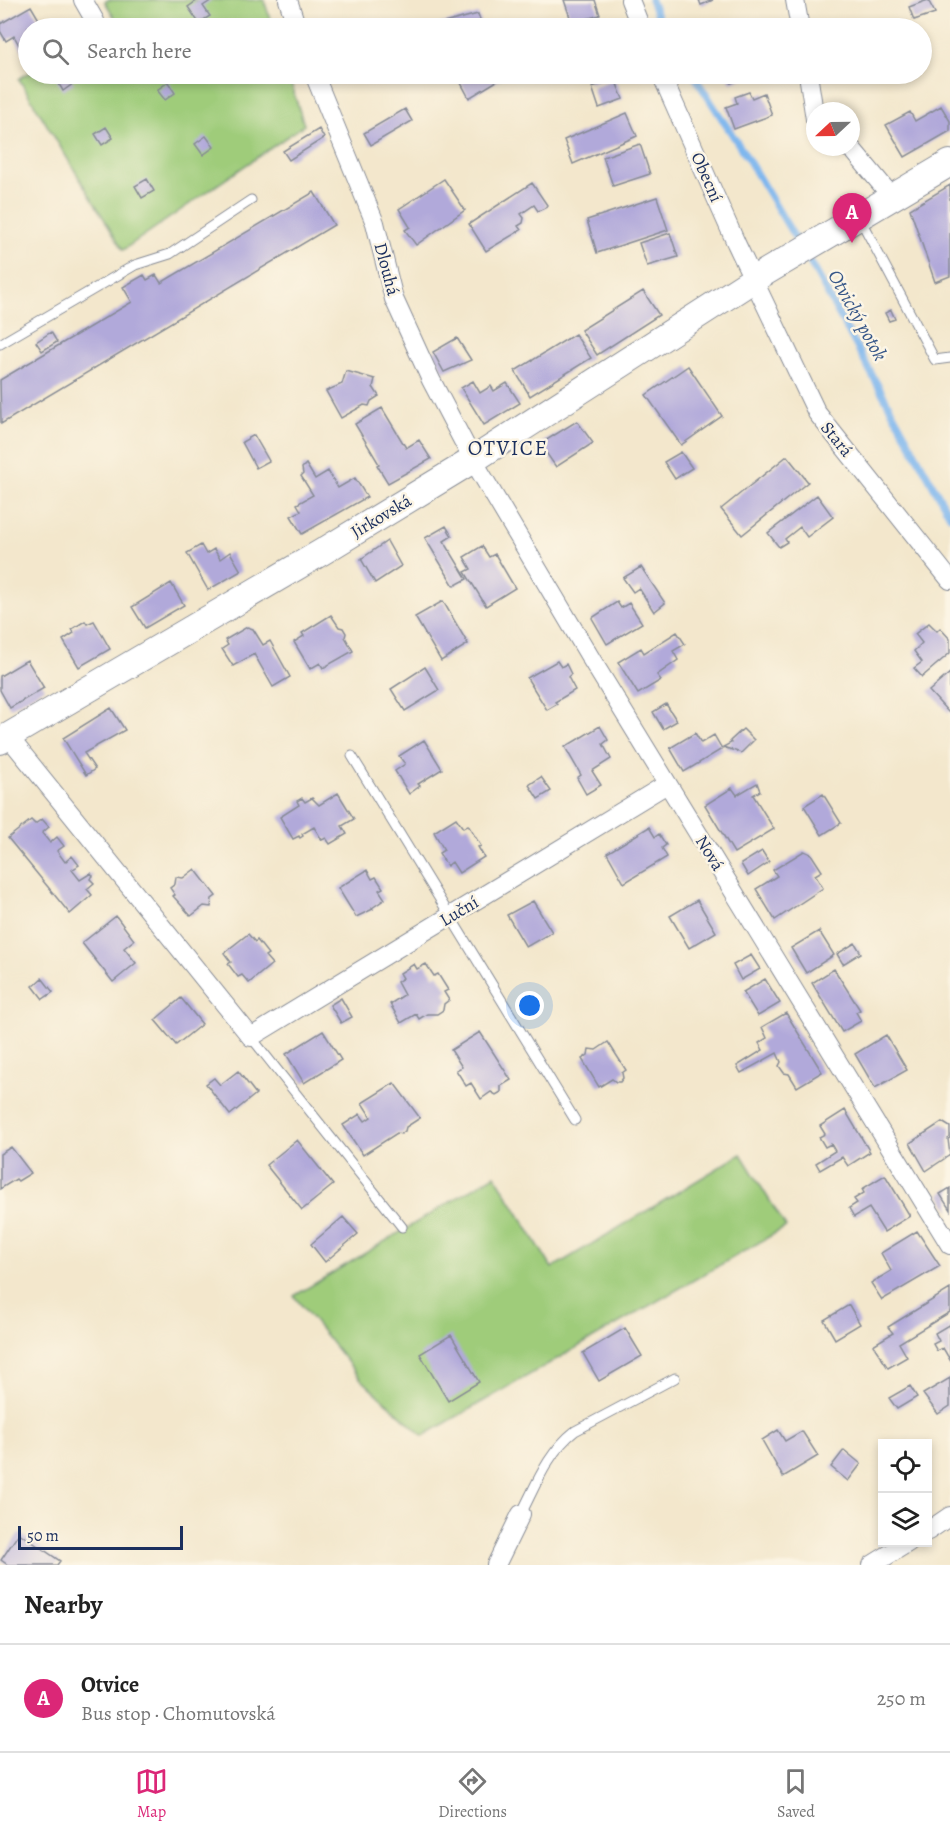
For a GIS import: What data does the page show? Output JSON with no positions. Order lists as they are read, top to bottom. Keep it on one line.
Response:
{"streets":{"main road":["Jirkovská"],"street":["Obecní","Dlouhá","Stará","Nová","Luční"]},"crossings":[["Obecní","Stará"],["Obecní","Jirkovská"],["Dlouhá","Jirkovská"],["Dlouhá","Nová"],["Stará","Jirkovská"],["Jirkovská","Nová"],["Nová","Luční"]],"districts":["OTVICE"],"water":["Otvický potok"],"scale_bar":"50 m","north":"left","page":{"search":"Search here","pins":"A","scale":"50 m","heading":"Nearby","list":[{"mark":"A","name":"Otvice","note":"Bus stop · Chomutovská","value":"250 m"}],"nav":["Map","Directions","Saved"]}}
